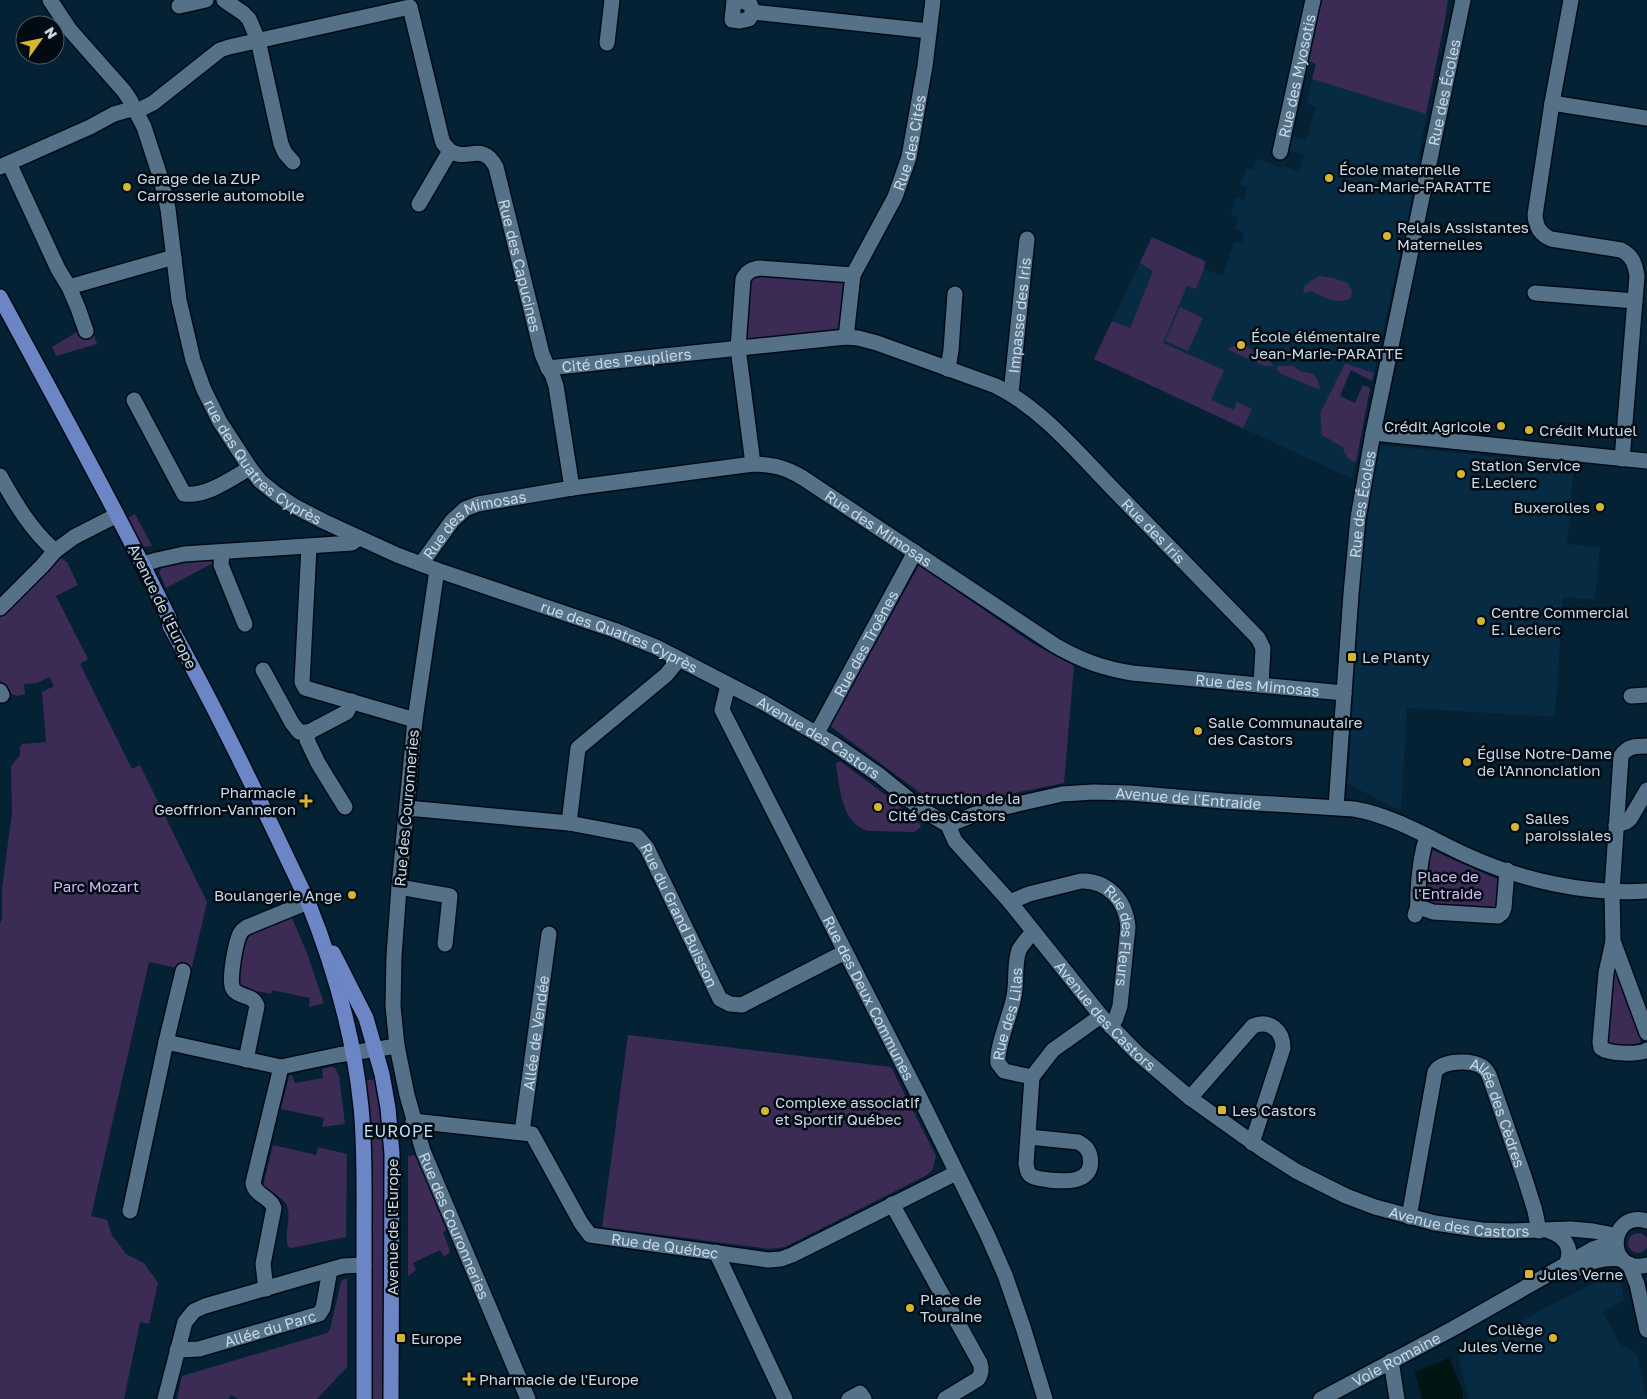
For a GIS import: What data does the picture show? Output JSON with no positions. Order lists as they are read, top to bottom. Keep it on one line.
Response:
{"streets":{"main road":["Avenue de l'Europe"],"street":["Rue des Myosotis","Rue des Écoles","Rue des Cités","Rue des Capucines","Impasse des Iris","Cité des Peupliers","rue des Quatres Cyprès","Rue des Mimosas","Rue des Iris","Rue des Troênes","Avenue des Castors","Avenue de l'Entraide","Rue des Couronneries","Rue du Grand Buisson","Rue des Fleurs","Rue des Deux Communes","Rue des Lilas","Allée de Vendée","Allée des Cèdres","Rue de Québec","Allée du Parc","Voie Romaine"]},"crossings":[["Rue des Écoles","Rue des Mimosas"],["Rue des Écoles","Avenue de l'Entraide"],["Rue des Capucines","Cité des Peupliers"],["Impasse des Iris","Cité des Peupliers"],["Impasse des Iris","Rue des Iris"],["Cité des Peupliers","Rue des Mimosas"],["Cité des Peupliers","Rue des Iris"],["rue des Quatres Cyprès","Rue des Mimosas"],["rue des Quatres Cyprès","Avenue des Castors"],["rue des Quatres Cyprès","Rue des Couronneries"],["rue des Quatres Cyprès","Rue des Deux Communes"],["Rue des Mimosas","Rue des Iris"],["Rue des Mimosas","Rue des Troênes"],["Rue des Troênes","Avenue des Castors"],["Avenue des Castors","Avenue de l'Entraide"],["Avenue des Castors","Rue des Fleurs"],["Avenue des Castors","Rue des Deux Communes"],["Avenue des Castors","Rue des Lilas"],["Avenue des Castors","Allée des Cèdres"],["Avenue des Castors","Voie Romaine"],["Rue des Couronneries","Rue du Grand Buisson"],["Rue du Grand Buisson","Rue des Deux Communes"],["Rue des Deux Communes","Rue de Québec"],["Allée de Vendée","Rue de Québec"]],"districts":["EUROPE"],"parks":["Place de l'Entraide","Parc Mozart"],"places":{"other":["École maternelle Jean-Marie-PARATTE","Garage de la ZUP Carrosserie automobile","Relais Assistantes Maternelles","École élémentaire Jean-Marie-PARATTE","Crédit Agricole","Crédit Mutuel","Station Service E.Leclerc","Buxerolles","Centre Commercial E. Leclerc","Salle Communautaire des Castors","Église Notre-Dame de l'Annonciation","Construction de la Cité des Castors","Salles paroissiales","Boulangerie Ange","Complexe associatif et Sportif Québec","Place de Touraine","Collège Jules Verne"],"transit":["Le Planty","Les Castors","Jules Verne","Europe"],"health":["Pharmacie Geoffrion-Vanneron","Pharmacie de l'Europe"]},"north":"top right"}
